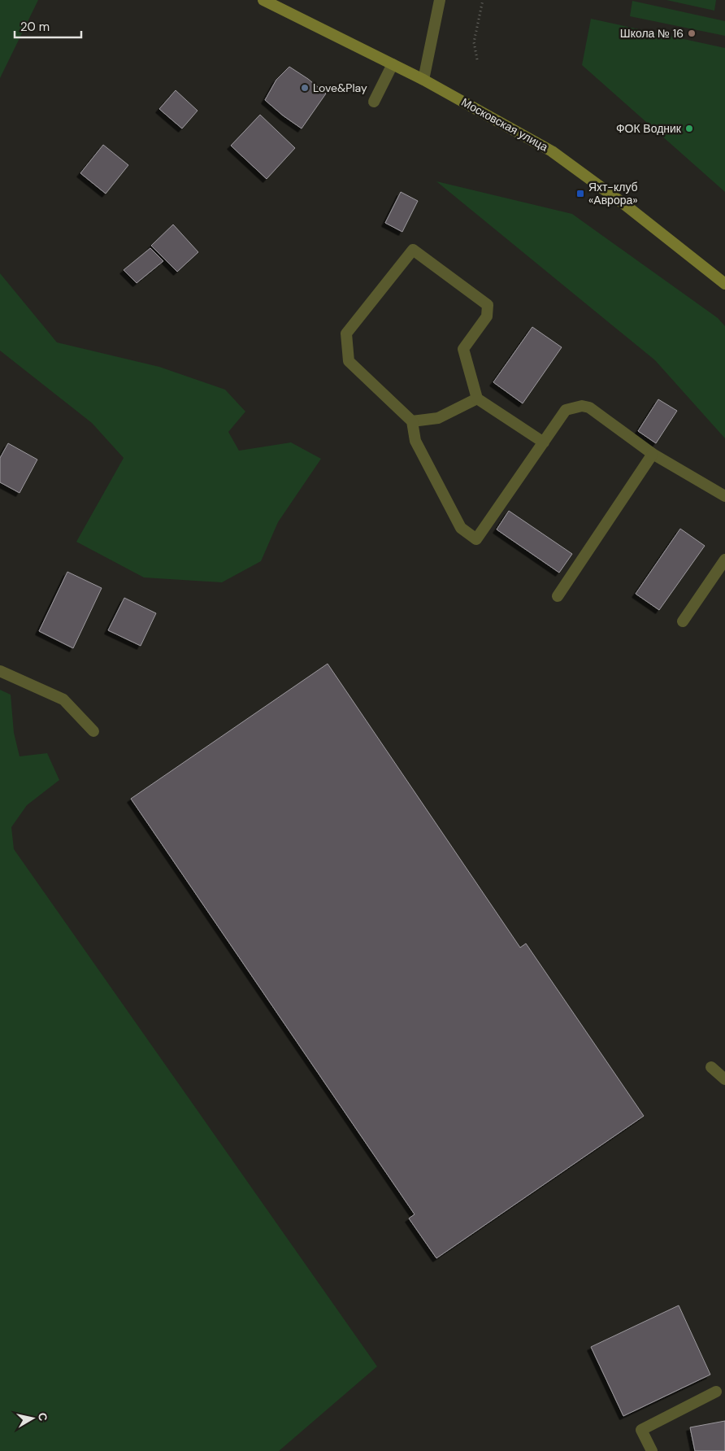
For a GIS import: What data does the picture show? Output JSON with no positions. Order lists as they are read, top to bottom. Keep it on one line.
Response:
{"streets":{"main road":["Московская улица"]},"places":{"other":["Школа № 16","Love&Play","ФОК Водник"],"transit":["Яхт-клуб «Аврора»"]},"scale_bar":"20 m","north":"right"}
